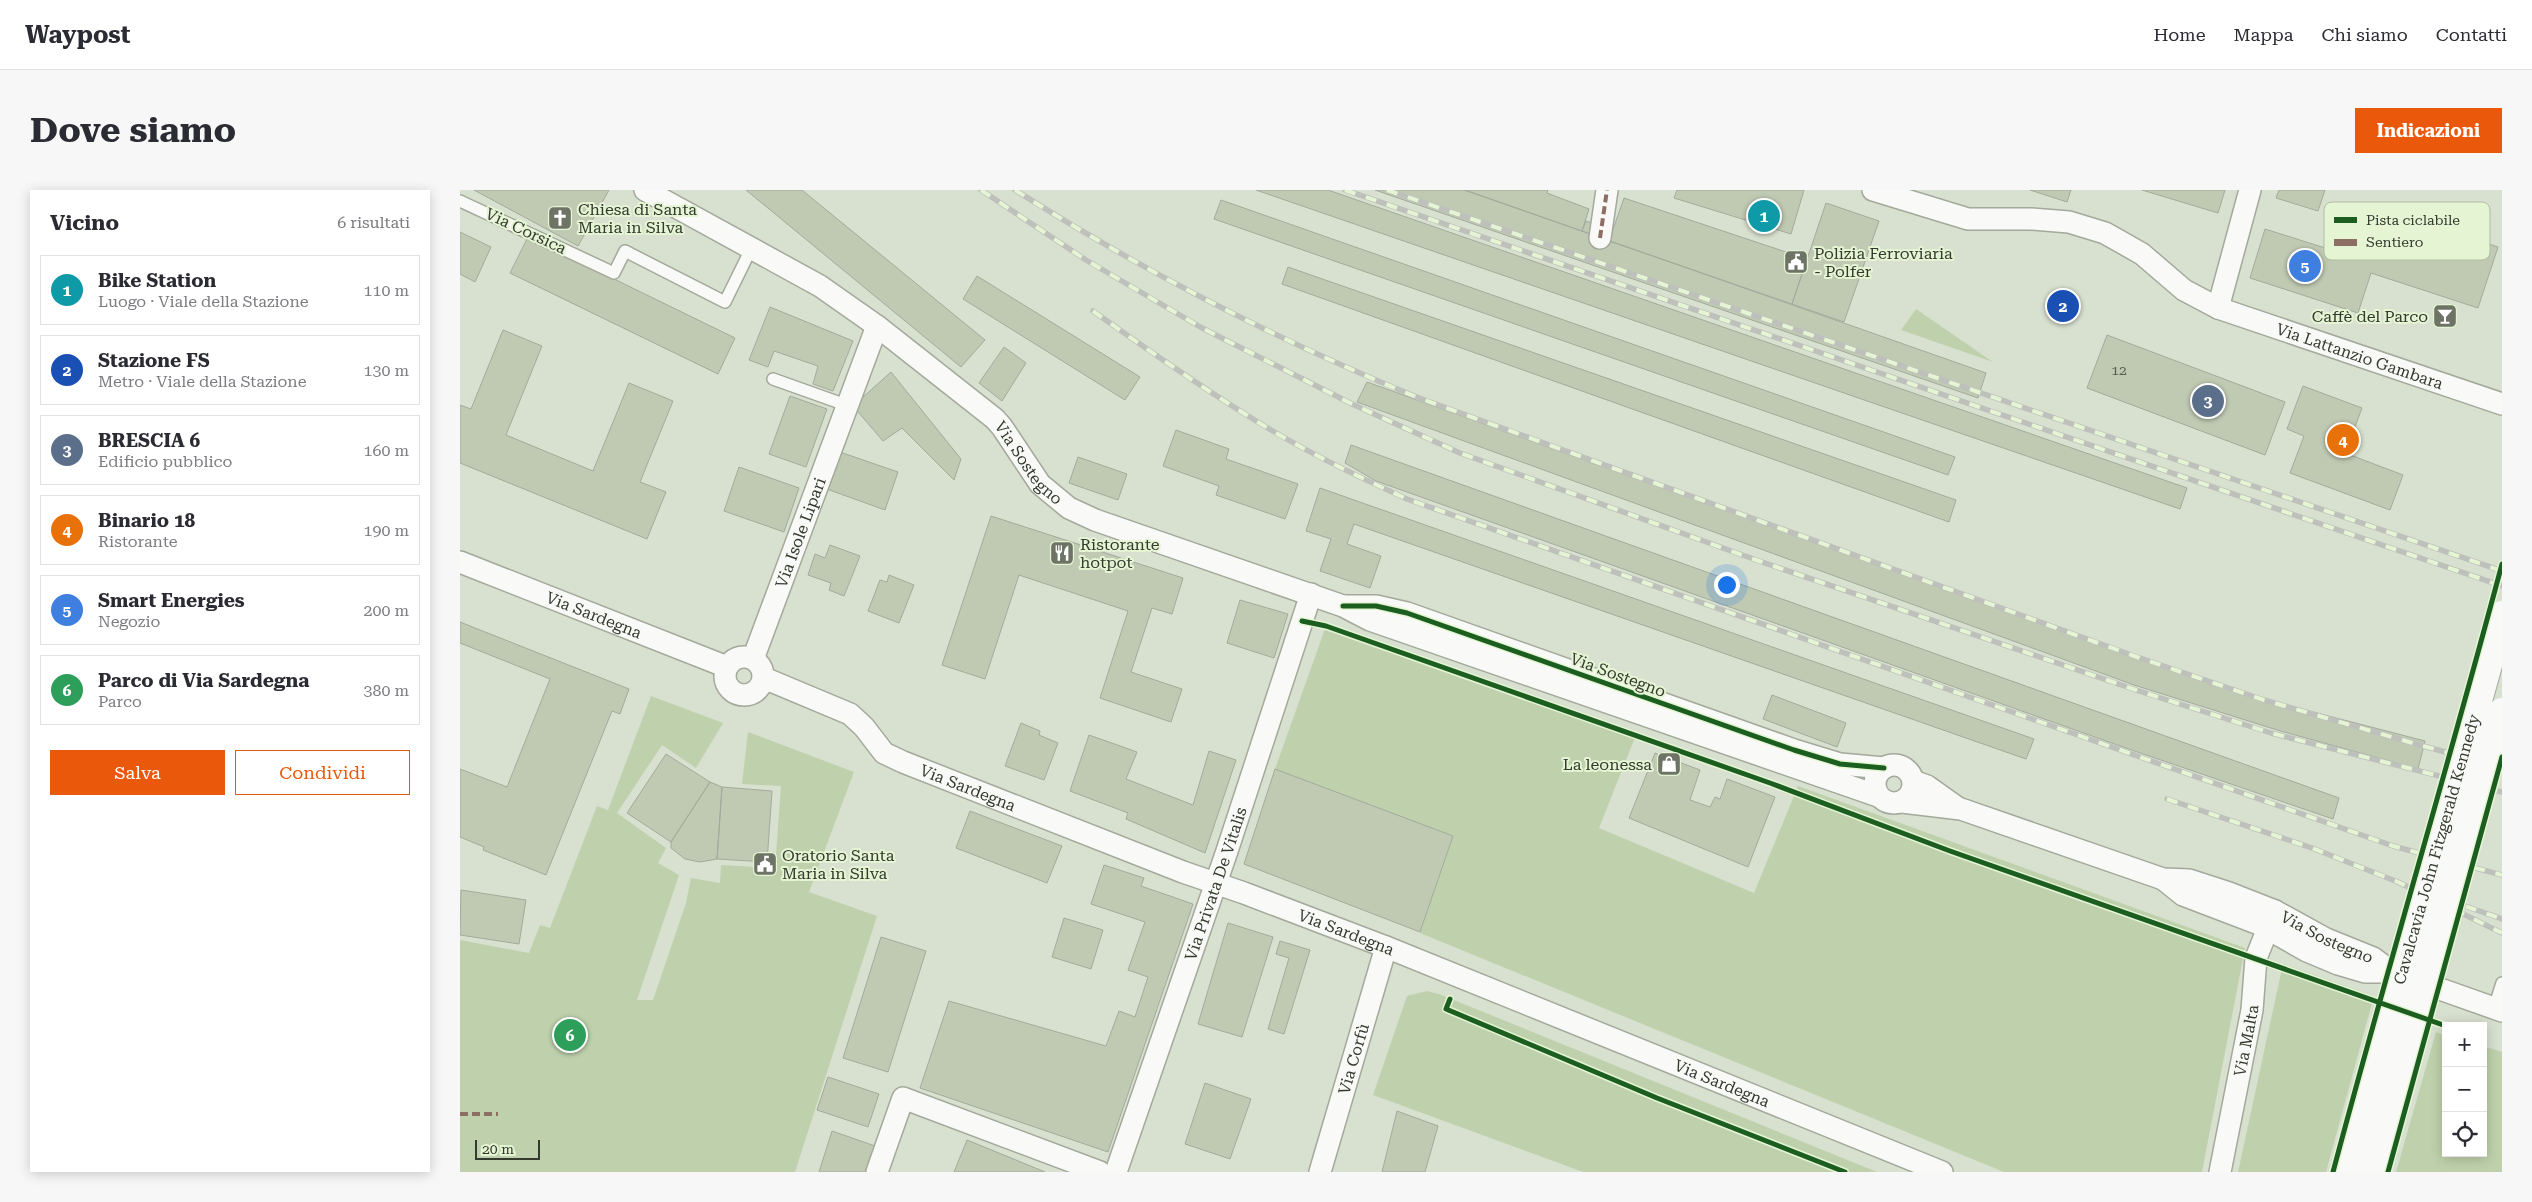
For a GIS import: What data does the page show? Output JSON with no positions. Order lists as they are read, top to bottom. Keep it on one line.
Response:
{"streets":{"street":["Via Lattanzio Gambara","Via Sostegno","Via Isole Lipari","Via Sardegna","Cavalcavia John Fitzgerald Kennedy","Via Privata De Vitalis","Via Malta","Via Corfù"],"lane":["Via Corsica"]},"crossings":[["Via Corsica","Via Sostegno"],["Via Sostegno","Via Isole Lipari"],["Via Sostegno","Via Privata De Vitalis"],["Via Sostegno","Via Malta"],["Via Isole Lipari","Via Sardegna"],["Via Sardegna","Via Privata De Vitalis"],["Via Sardegna","Via Corfù"]],"places":{"church":["Chiesa di Santa Maria in Silva"],"public building":["Polizia Ferroviaria - Polfer","Oratorio Santa Maria in Silva"],"bar":["Caffè del Parco"],"restaurant":["Ristorante hotpot"],"shop":["La leonessa"]},"house_numbers":["12"],"legend":["Pista ciclabile","Sentiero"],"scale_bar":"20 m","page":{"header":"Waypost","nav":["Home","Mappa","Chi siamo","Contatti"],"buttons":["Indicazioni",["Salva","Condividi"]],"title":"Dove siamo","heading":["Vicino","6 risultati"],"pins":["1","5","2","3","4","6"],"list":[{"mark":"1","name":"Bike Station","note":"Luogo · Viale della Stazione","value":"110 m"},{"mark":"2","name":"Stazione FS","note":"Metro · Viale della Stazione","value":"130 m"},{"mark":"3","name":"BRESCIA 6","note":"Edificio pubblico","value":"160 m"},{"mark":"4","name":"Binario 18","note":"Ristorante","value":"190 m"},{"mark":"5","name":"Smart Energies","note":"Negozio","value":"200 m"},{"mark":"6","name":"Parco di Via Sardegna","note":"Parco","value":"380 m"}],"map_buttons":["+","−"],"scale":"20 m"}}
